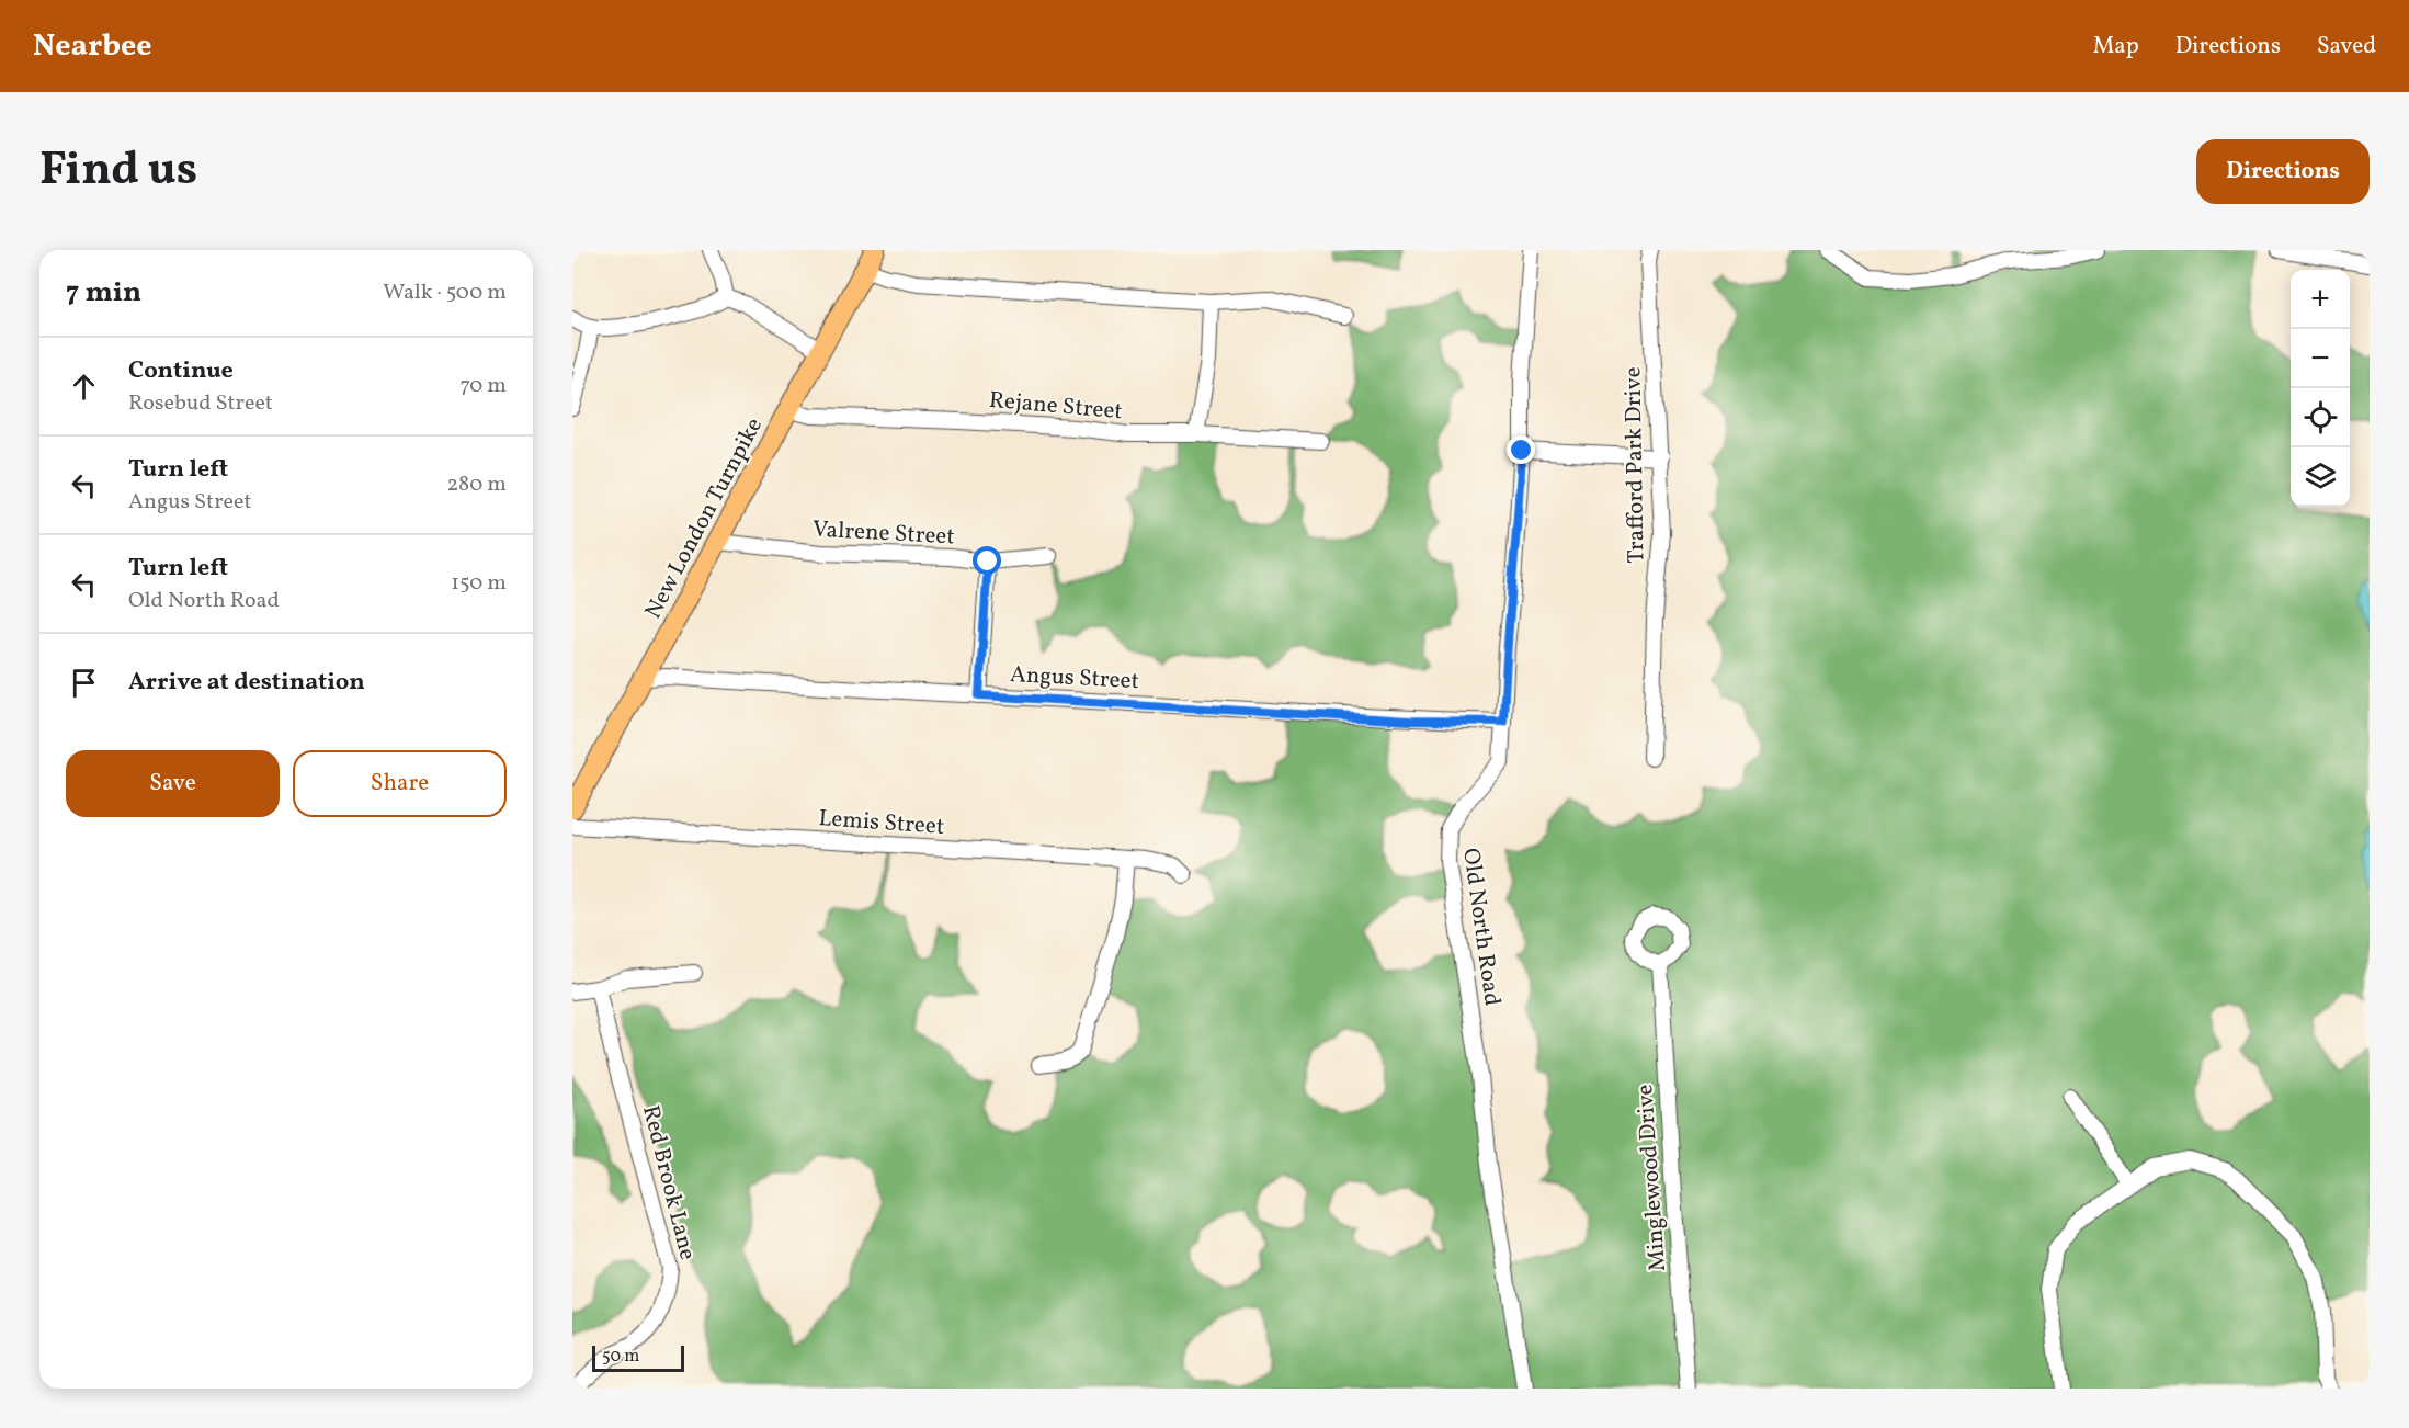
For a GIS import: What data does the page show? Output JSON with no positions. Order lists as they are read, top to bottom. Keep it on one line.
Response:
{"streets":{"main road":["New London Turnpike"],"street":["Rejane Street","Trafford Park Drive","Valrene Street","Angus Street","Lemis Street","Old North Road","Minglewood Drive","Red Brook Lane"]},"crossings":[["Rejane Street","New London Turnpike"],["New London Turnpike","Valrene Street"],["New London Turnpike","Angus Street"],["Angus Street","Old North Road"]],"scale_bar":"50 m","page":{"header":"Nearbee","nav":["Map","Directions","Saved"],"title":"Find us","buttons":["Directions",["Save","Share"]],"heading":["7 min","Walk · 500 m"],"map_buttons":["+","−"],"list":[["Continue","Rosebud Street","70 m"],["Turn left","Angus Street","280 m"],["Turn left","Old North Road","150 m"],"Arrive at destination"],"scale":"50 m"}}
